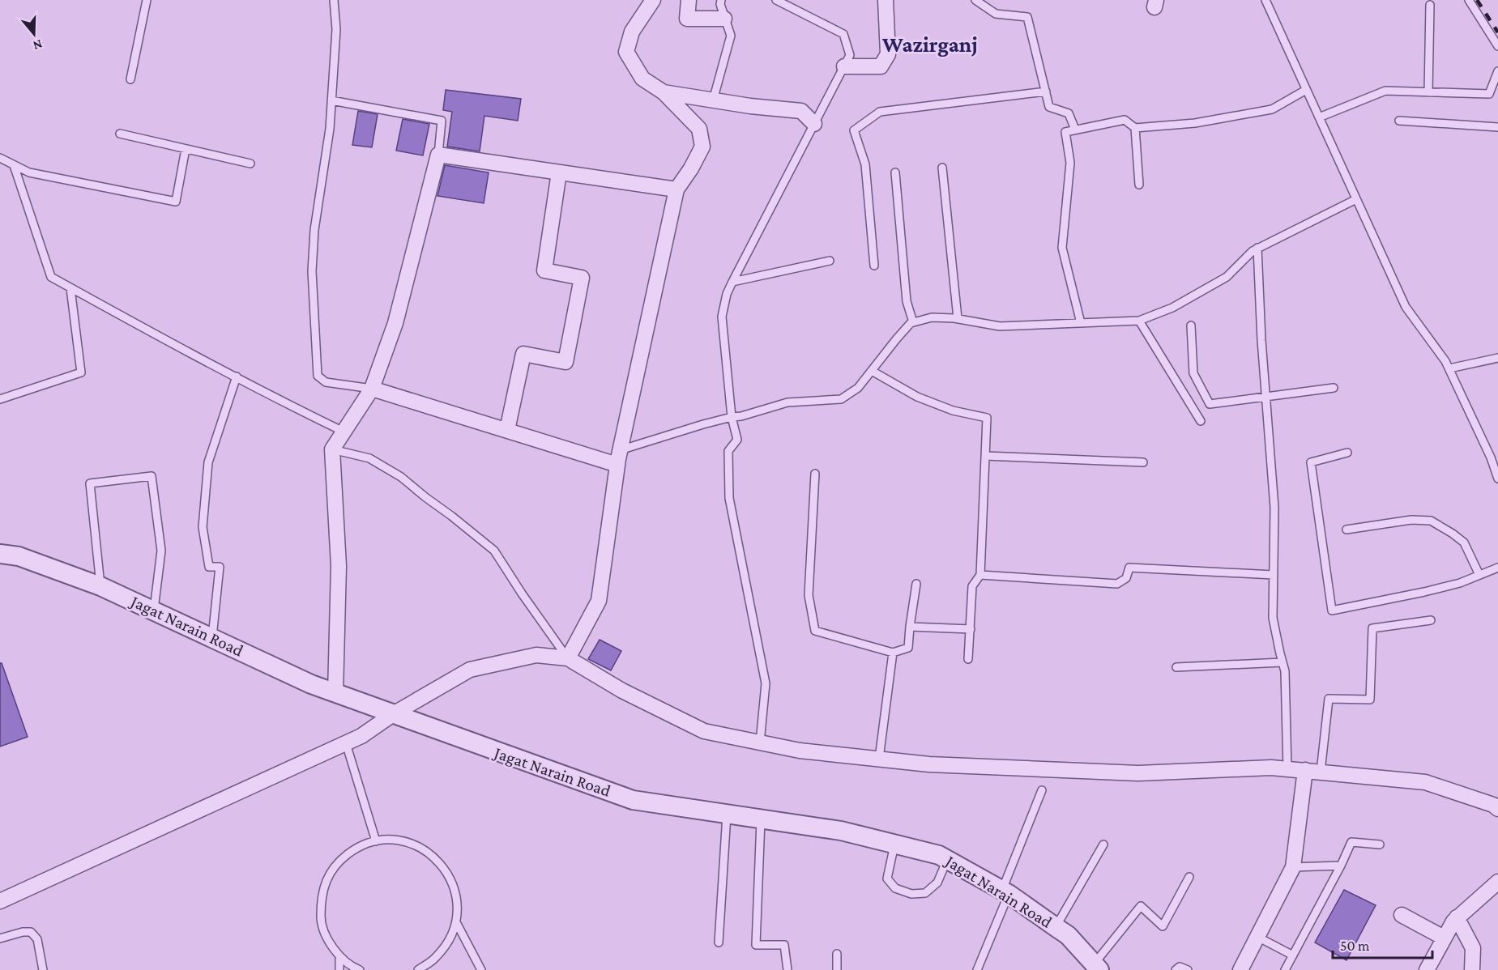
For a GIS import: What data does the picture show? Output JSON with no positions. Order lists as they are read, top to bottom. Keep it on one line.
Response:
{"streets":{"street":["Jagat Narain Road"]},"districts":["Wazirganj"],"scale_bar":"50 m","north":"bottom"}
